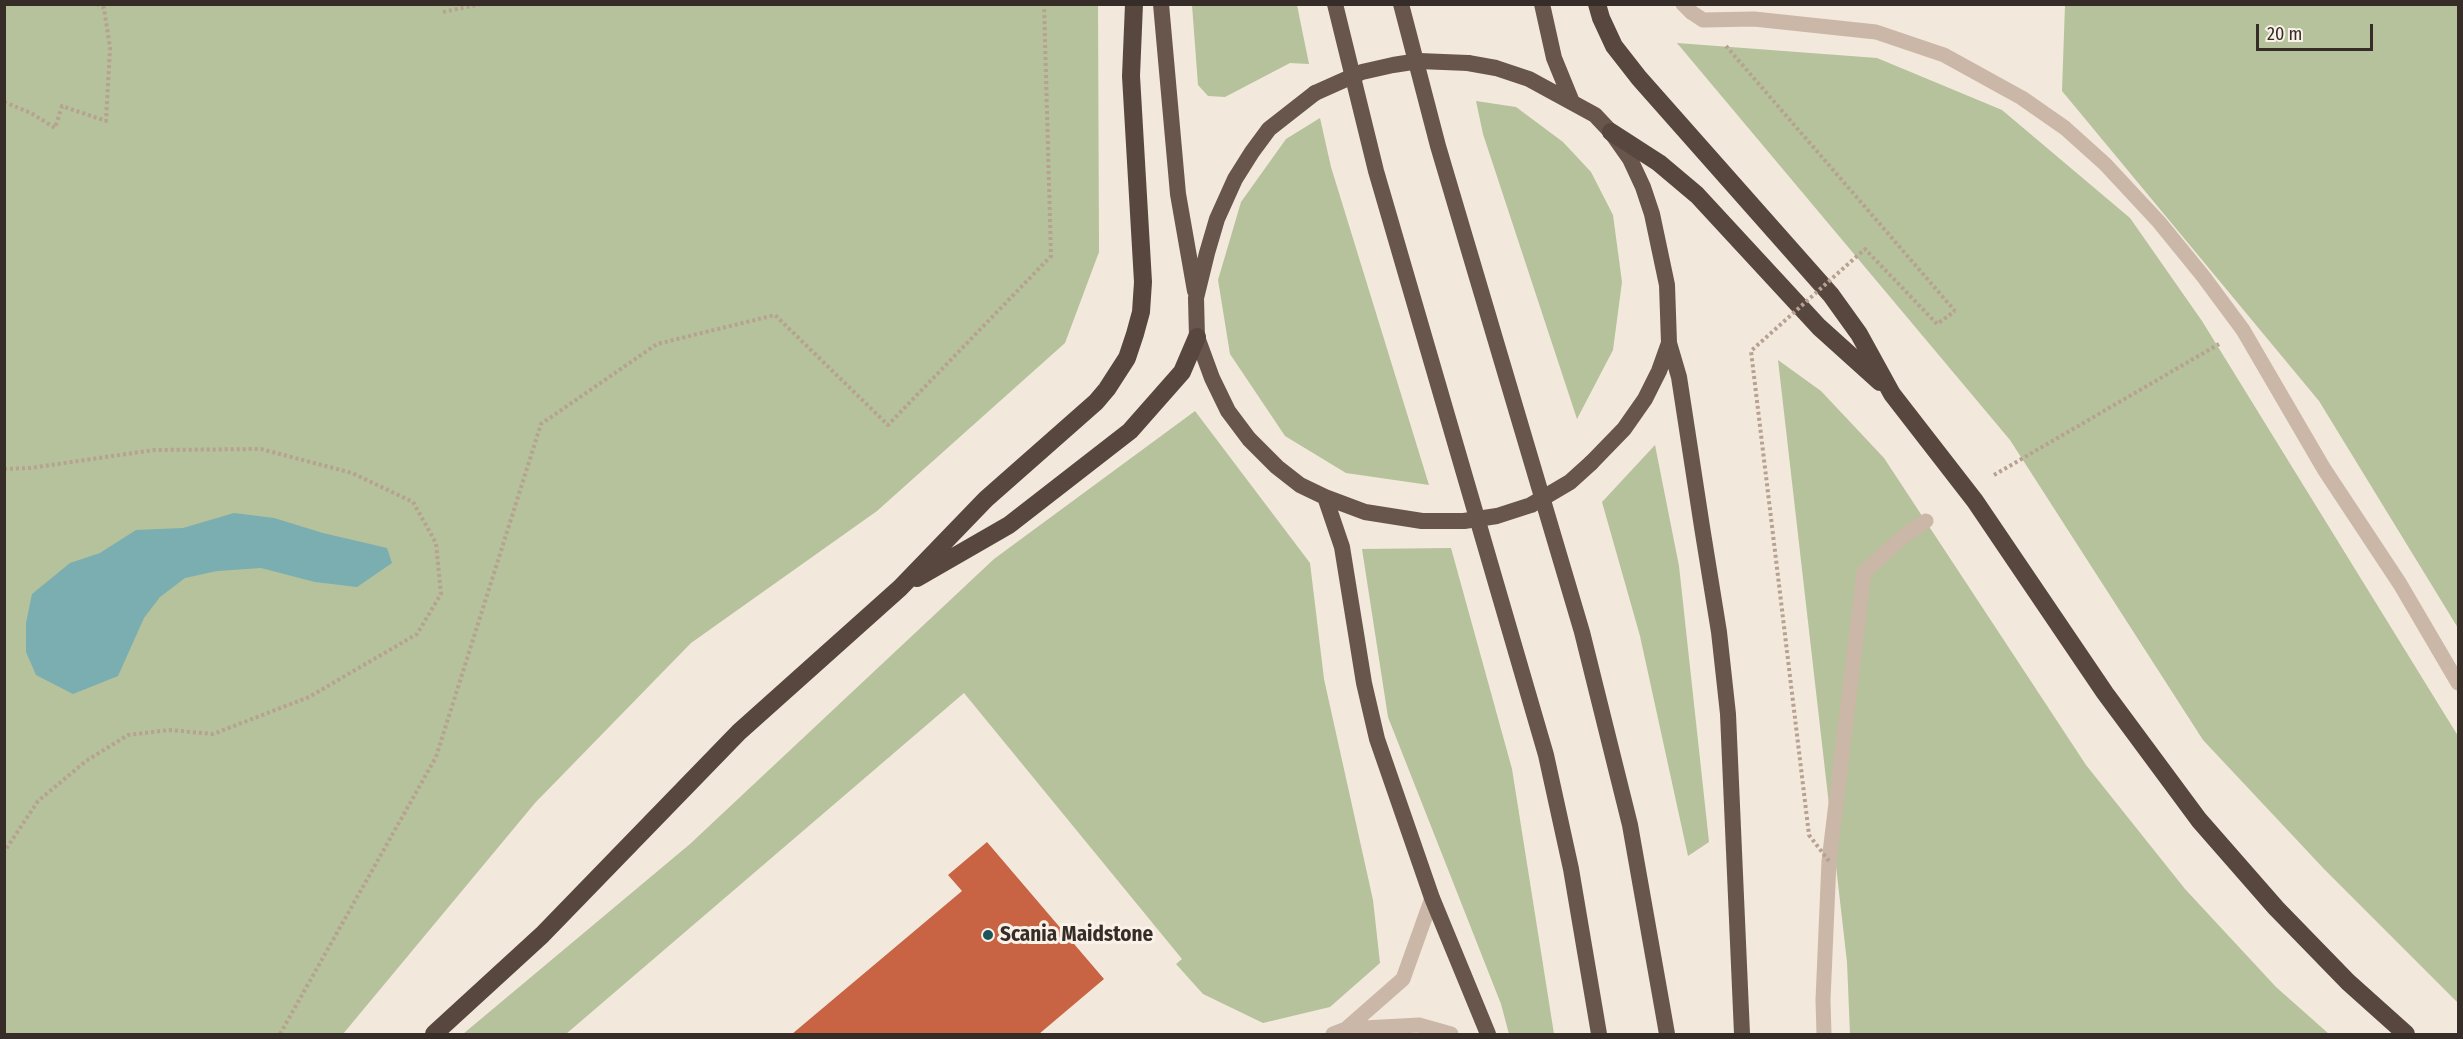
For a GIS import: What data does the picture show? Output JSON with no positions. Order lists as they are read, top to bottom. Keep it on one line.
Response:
{"places":["Scania Maidstone"],"scale_bar":"20 m"}
